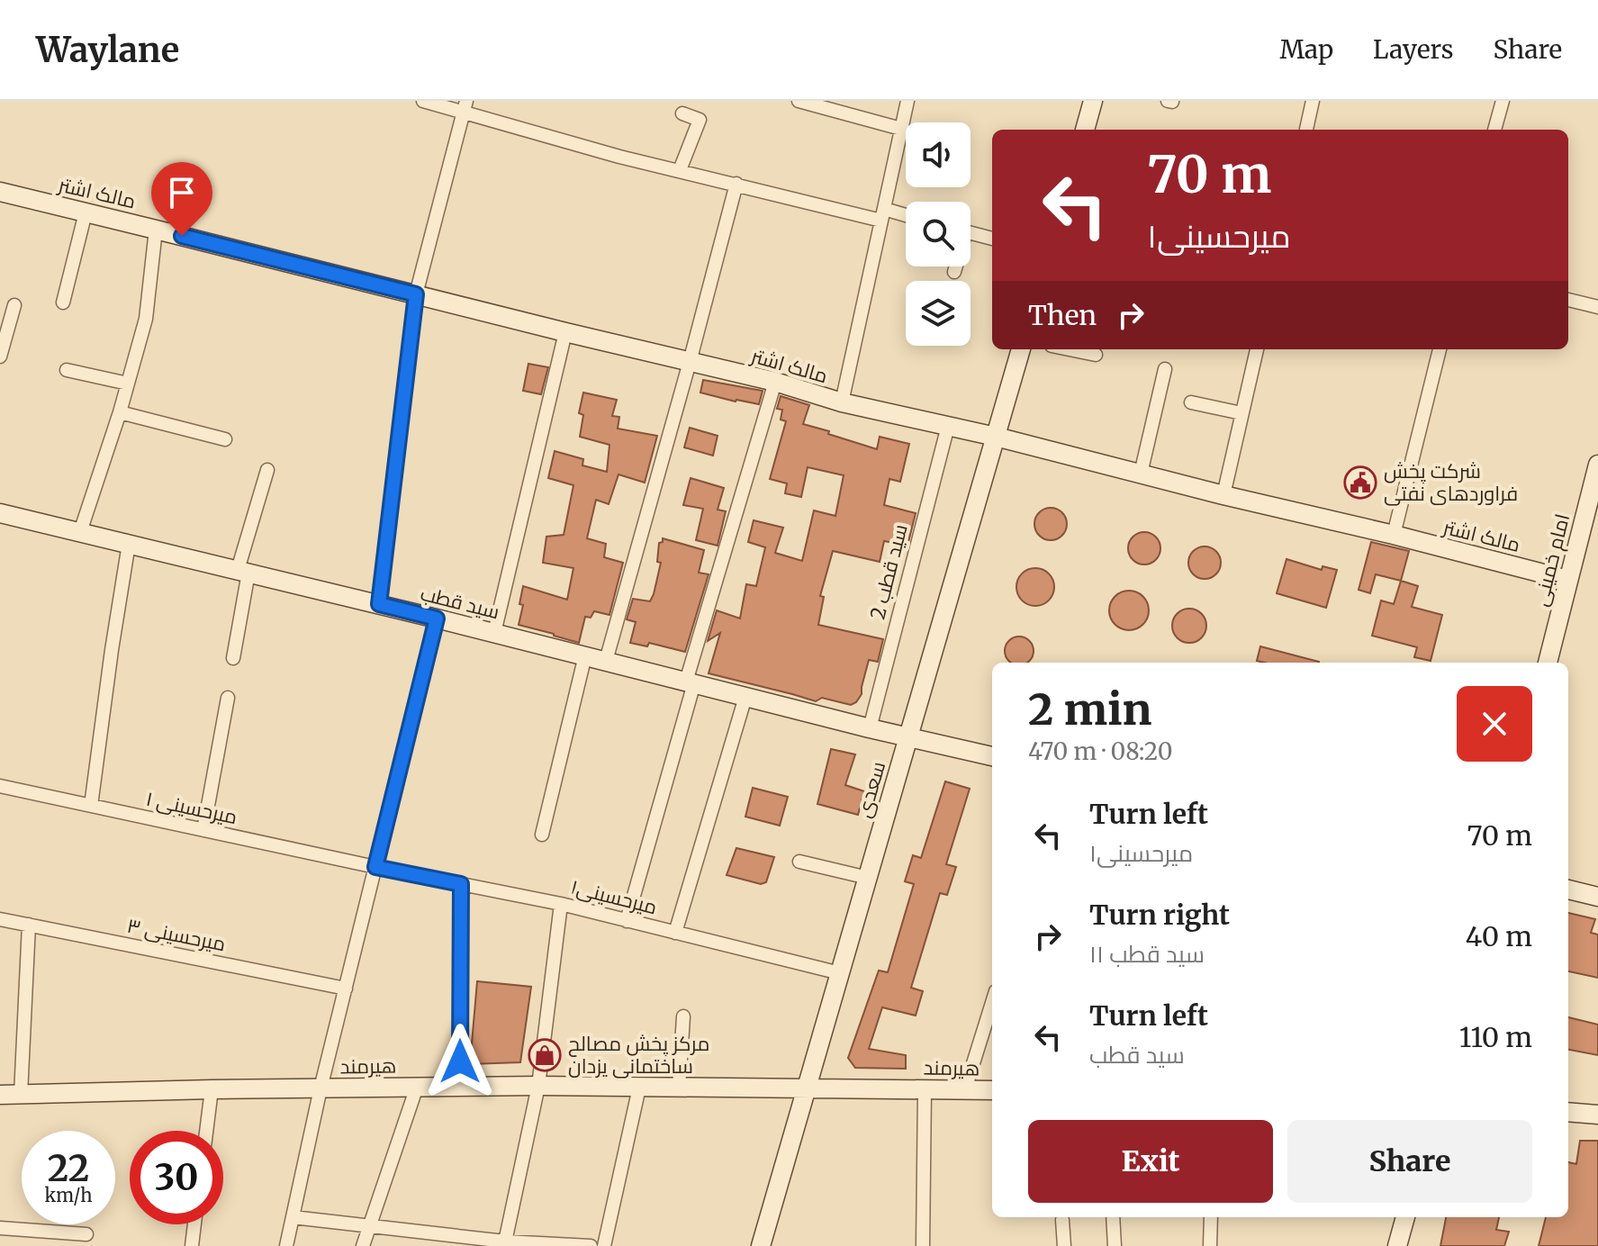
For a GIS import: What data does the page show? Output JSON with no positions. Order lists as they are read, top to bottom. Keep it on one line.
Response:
{"streets":{"street":["مالک اشتر","امام خمینی","سید قطب 2","سید قطب","سعدی","میرحسینی ۱","میرحسینی۱","میرحسینی ۳","هیرمند"]},"crossings":[["مالک اشتر","امام خمینی"],["مالک اشتر","سید قطب 2"],["مالک اشتر","سعدی"],["سید قطب 2","سید قطب"],["سید قطب","سعدی"],["سعدی","میرحسینی۱"],["سعدی","هیرمند"],["میرحسینی ۱","میرحسینی۱"]],"places":{"public building":["شرکت پخش فراوردهای نفتی"],"shop":["مرکز پخش مصالح ساختمانی یزدان"]},"page":{"header":"Waylane","nav":["Map","Layers","Share"],"turn":["70 m","میرحسینی۱"],"then":"Then","heading":["2 min","470 m · 08:20"],"list":[{"name":"Turn left","note":"میرحسینی۱","value":"70 m"},{"name":"Turn right","note":"سید قطب ۱۱","value":"40 m"},{"name":"Turn left","note":"سید قطب","value":"110 m"}],"buttons":["Exit","Share"],"speed":"22 km/h","limit":"30"}}
